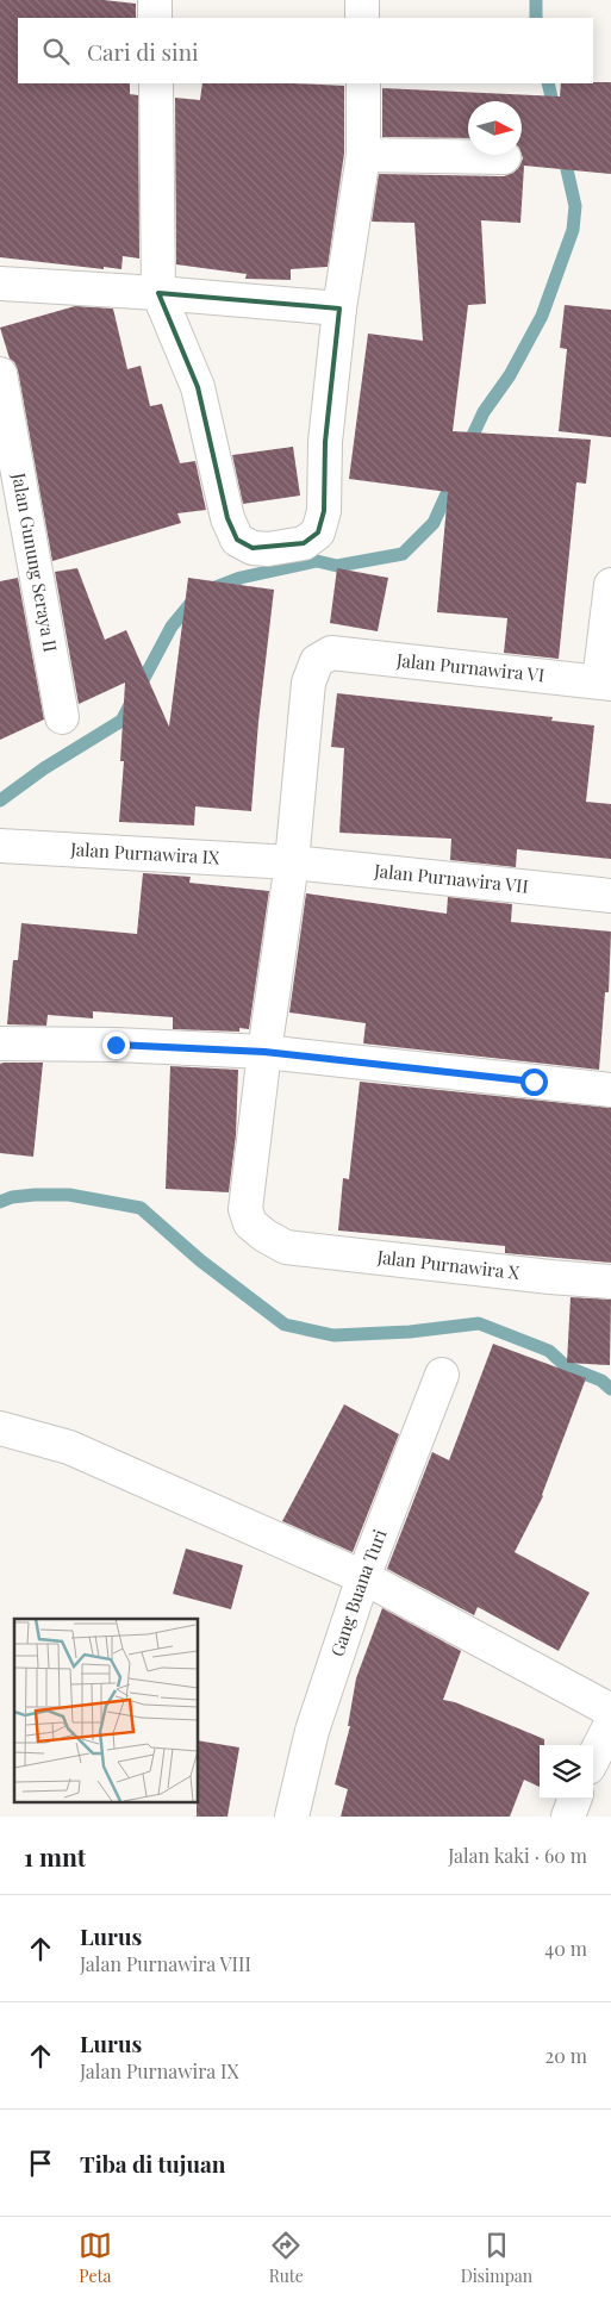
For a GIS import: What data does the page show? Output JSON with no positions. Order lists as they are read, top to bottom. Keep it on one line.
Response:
{"streets":{"street":["Jalan Gunung Seraya II","Jalan Purnawira VI","Jalan Purnawira IX","Jalan Purnawira VII","Jalan Purnawira X","Gang Buana Turi"]},"crossings":[["Jalan Purnawira VI","Jalan Purnawira IX"],["Jalan Purnawira VI","Jalan Purnawira VII"],["Jalan Purnawira IX","Jalan Purnawira VII"]],"north":"right","page":{"search":"Cari di sini","heading":["1 mnt","Jalan kaki · 60 m"],"list":[["Lurus","Jalan Purnawira VIII","40 m"],["Lurus","Jalan Purnawira IX","20 m"],"Tiba di tujuan"],"nav":["Peta","Rute","Disimpan"]}}
